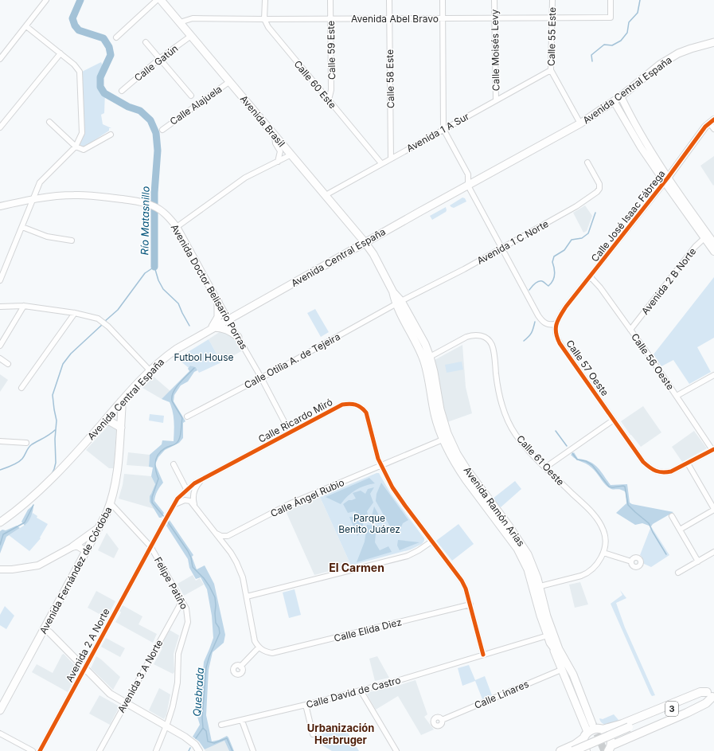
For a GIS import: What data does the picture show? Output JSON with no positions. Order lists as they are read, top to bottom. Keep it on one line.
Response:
{"streets":{"main road":["Avenida Central España","Avenida Brasil","Avenida Ramón Arias","Avenida Fernández de Córdoba","3"],"street":["Avenida Abel Bravo","Calle 55 Este","Calle 59 Este","Calle Moisés Levy","Calle Gatún","Calle 58 Este","Calle 60 Este","Calle Alajuela","Avenida 1 A Sur","Calle José Isaac Fábrega","Avenida 1 C Norte","Avenida 2 B Norte","Avenida Doctor Belisario Porras","Calle Otilia A. de Tejeira","Calle 56 Oeste","Calle 57 Oeste","Calle Ricardo Miró","Calle 61 Oeste","Calle Ángel Rubio","Felipe Patiño","Calle Elida Diez","Avenida 2 A Norte","Avenida 3 A Norte","Calle David de Castro","Calle Linares"]},"crossings":[["Avenida Abel Bravo","Calle 55 Este"],["Avenida Abel Bravo","Calle 59 Este"],["Avenida Abel Bravo","Calle Moisés Levy"],["Avenida Abel Bravo","Calle 58 Este"],["Avenida Abel Bravo","Calle 60 Este"],["Avenida Abel Bravo","Avenida Brasil"],["Calle 55 Este","Avenida Central España"],["Calle 55 Este","Avenida 1 A Sur"],["Calle 59 Este","Calle 60 Este"],["Calle Moisés Levy","Avenida 1 A Sur"],["Calle Gatún","Avenida Brasil"],["Calle 58 Este","Avenida 1 A Sur"],["Calle 60 Este","Avenida 1 A Sur"],["Avenida Central España","Avenida Brasil"],["Avenida Central España","Avenida Doctor Belisario Porras"],["Avenida Central España","Avenida Ramón Arias"],["Avenida Central España","Avenida Fernández de Córdoba"],["Calle Alajuela","Avenida Brasil"],["Avenida Brasil","Avenida 1 A Sur"],["Avenida Brasil","Avenida Ramón Arias"],["Calle José Isaac Fábrega","Calle 56 Oeste"],["Calle José Isaac Fábrega","Calle 57 Oeste"],["Avenida 1 C Norte","Calle Otilia A. de Tejeira"],["Avenida 1 C Norte","Avenida Ramón Arias"],["Avenida 2 B Norte","Calle 56 Oeste"],["Avenida Doctor Belisario Porras","Calle Otilia A. de Tejeira"],["Calle Otilia A. de Tejeira","Avenida Ramón Arias"],["Calle 56 Oeste","Calle 57 Oeste"],["Calle Ricardo Miró","Calle Ángel Rubio"],["Calle Ricardo Miró","Felipe Patiño"],["Calle Ricardo Miró","Calle Elida Diez"],["Calle Ricardo Miró","Avenida 2 A Norte"],["Calle Ricardo Miró","Calle David de Castro"],["Calle 61 Oeste","Avenida Ramón Arias"],["Calle Ángel Rubio","Avenida Ramón Arias"],["Avenida Ramón Arias","Calle David de Castro"],["Avenida Fernández de Córdoba","Felipe Patiño"],["Felipe Patiño","Avenida 2 A Norte"],["Felipe Patiño","Avenida 3 A Norte"]],"districts":["El Carmen","Urbanización Herbruger"],"water":["Río Matasnillo","Quebrada"],"parks":["Futbol House","Parque Benito Juárez"]}
